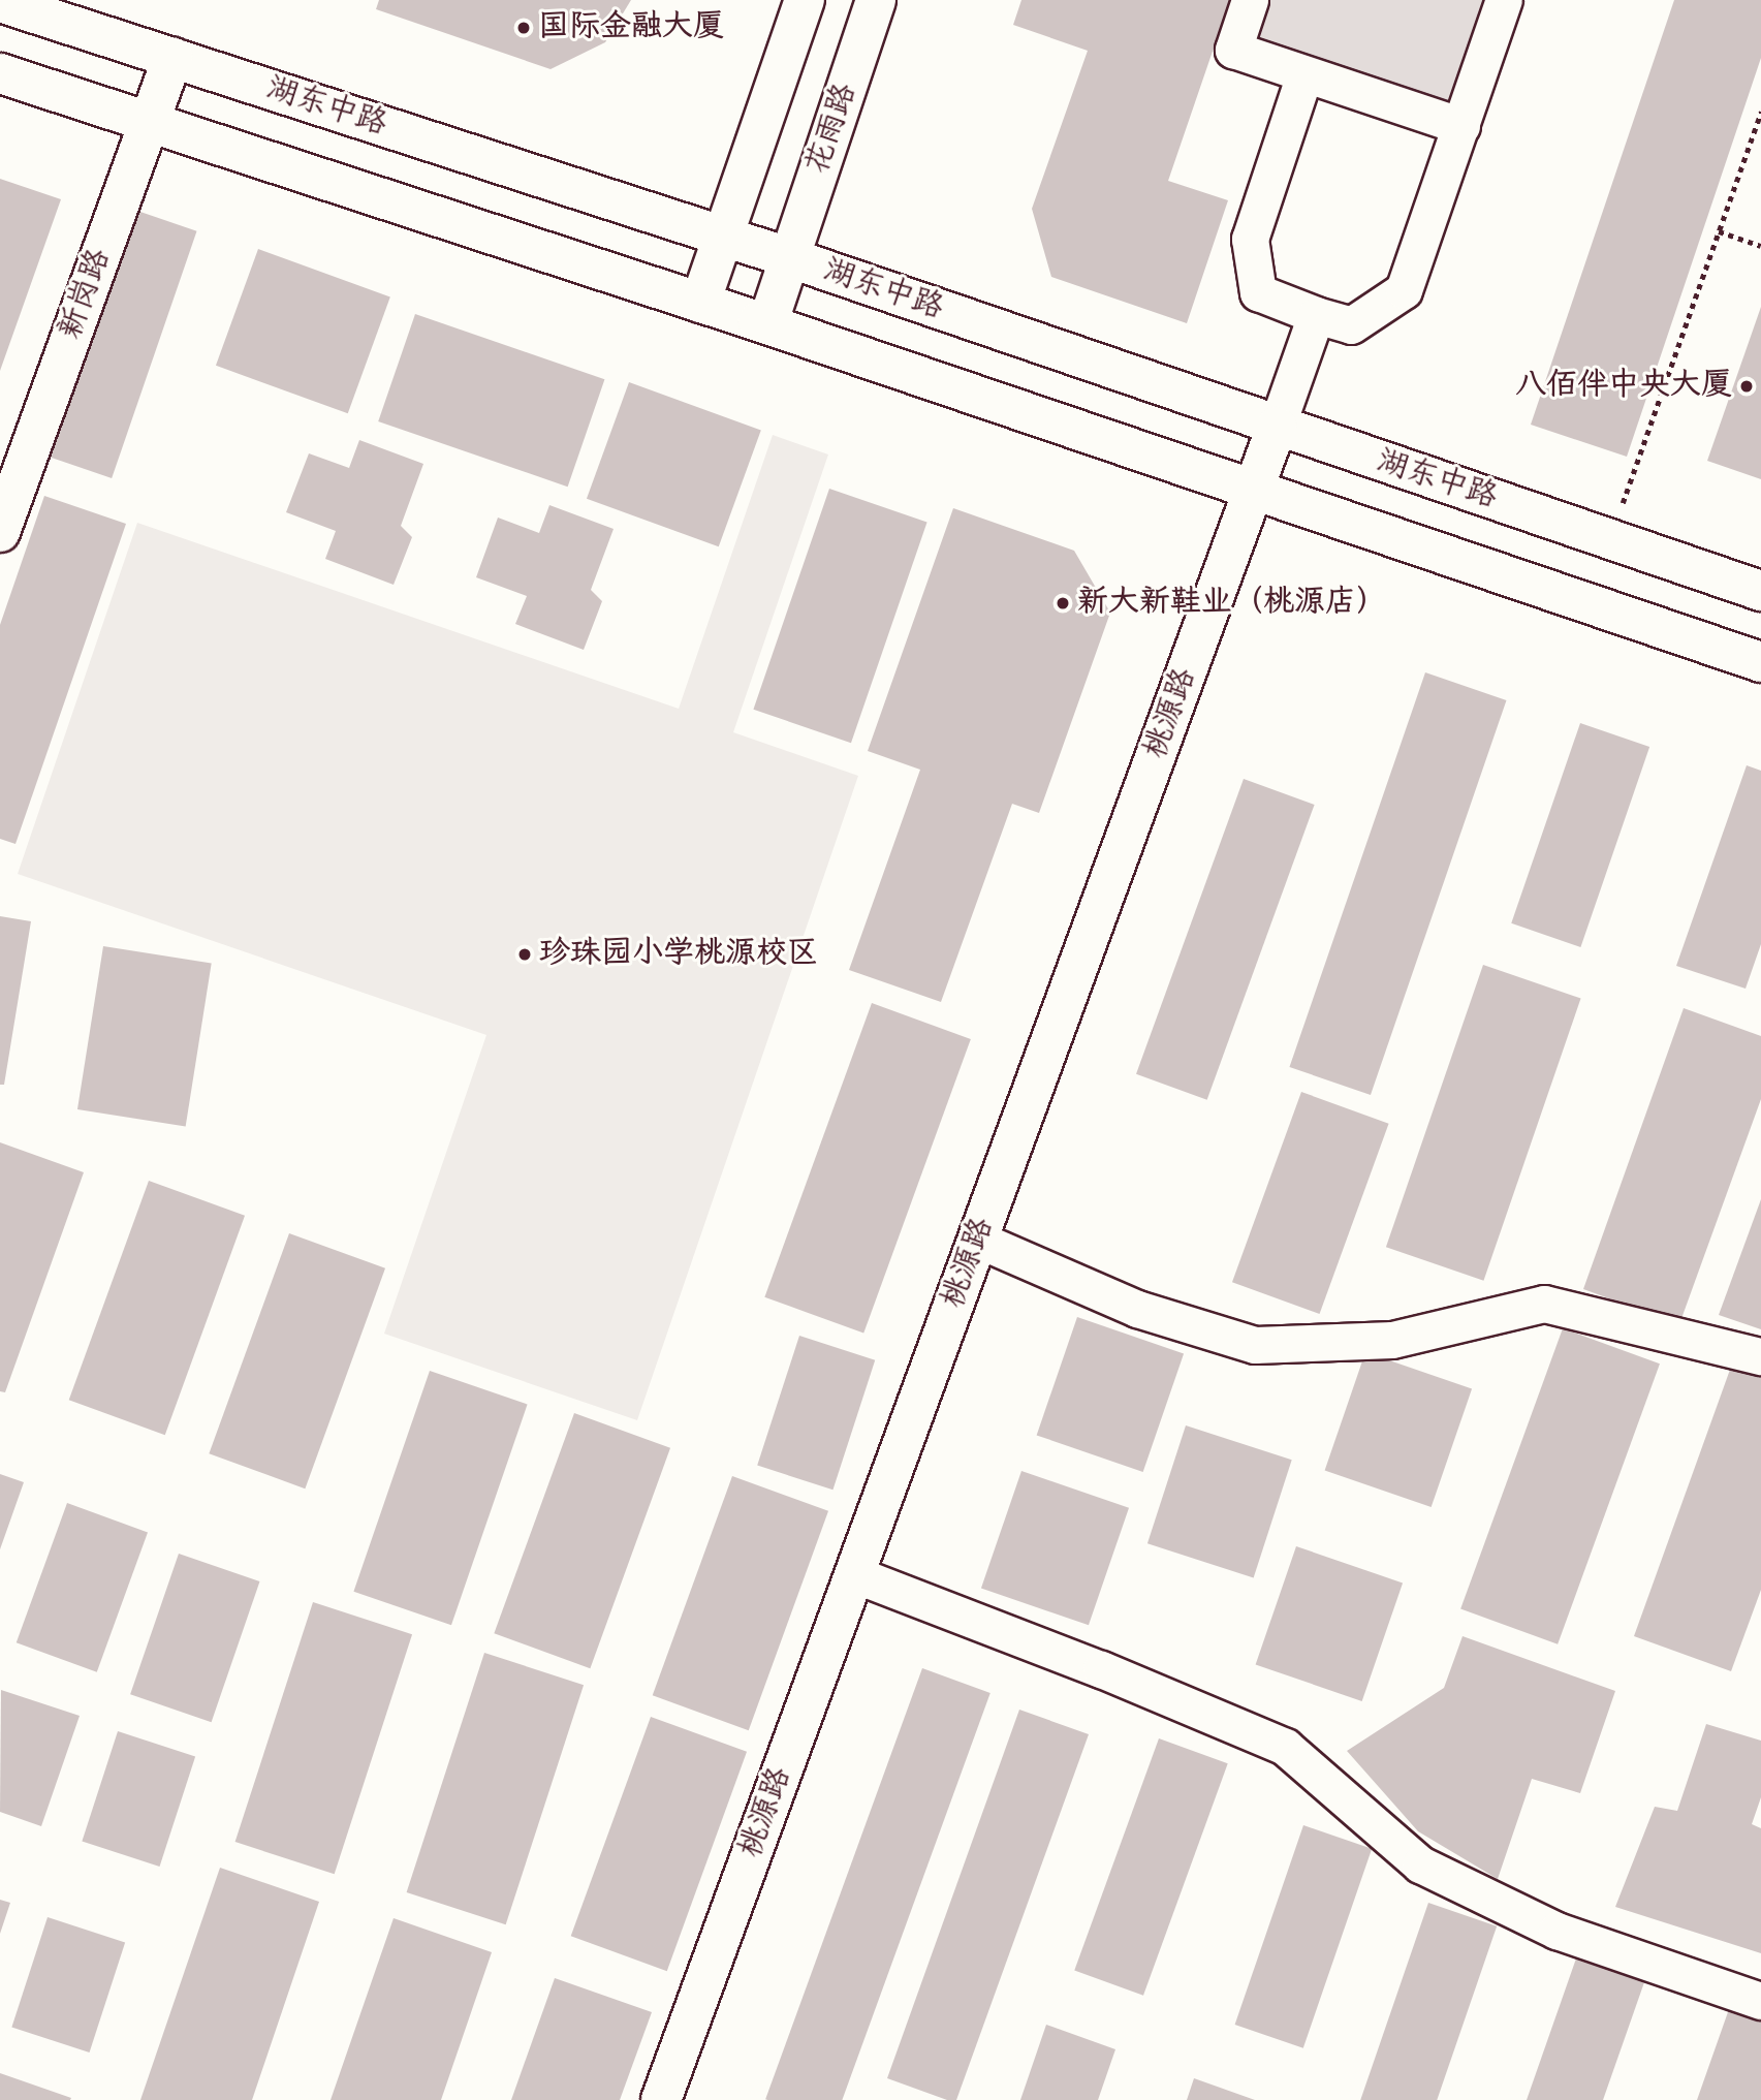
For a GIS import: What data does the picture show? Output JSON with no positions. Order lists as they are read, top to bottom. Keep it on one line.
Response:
{"streets":{"main road":["湖东中路","花雨路","新岗路","桃源路"]},"crossings":[["湖东中路","花雨路"],["湖东中路","新岗路"],["湖东中路","桃源路"]],"places":["国际金融大厦","八佰伴中央大厦","新大新鞋业（桃源店）","珍珠园小学桃源校区"]}
